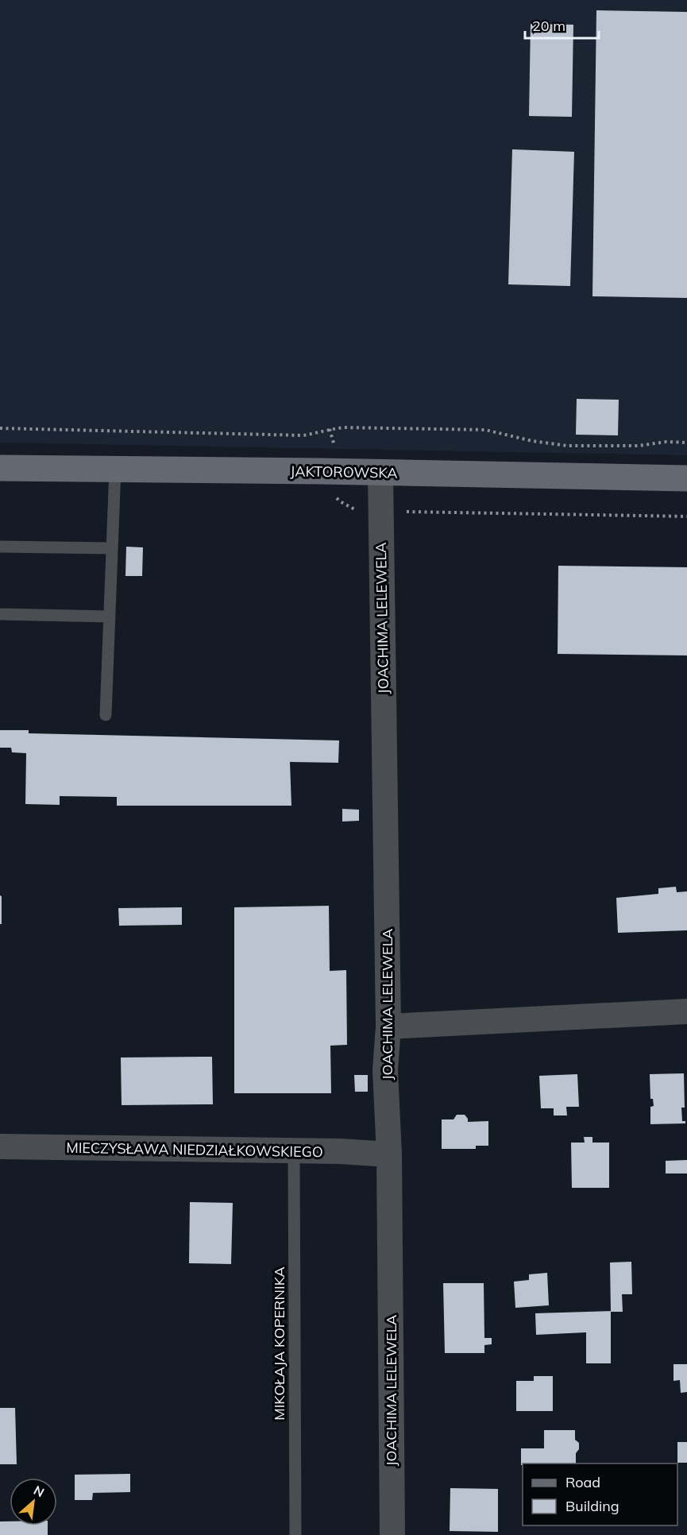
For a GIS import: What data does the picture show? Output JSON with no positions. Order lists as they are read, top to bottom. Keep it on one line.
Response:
{"streets":{"main road":["JAKTOROWSKA"],"street":["JOACHIMA LELEWELA","MIECZYSŁAWA NIEDZIAŁKOWSKIEGO"],"lane":["MIKOŁAJA KOPERNIKA"]},"crossings":[["JAKTOROWSKA","JOACHIMA LELEWELA"],["JOACHIMA LELEWELA","MIECZYSŁAWA NIEDZIAŁKOWSKIEGO"],["MIECZYSŁAWA NIEDZIAŁKOWSKIEGO","MIKOŁAJA KOPERNIKA"]],"legend":["Road","Building"],"scale_bar":"20 m","north":"top right"}
